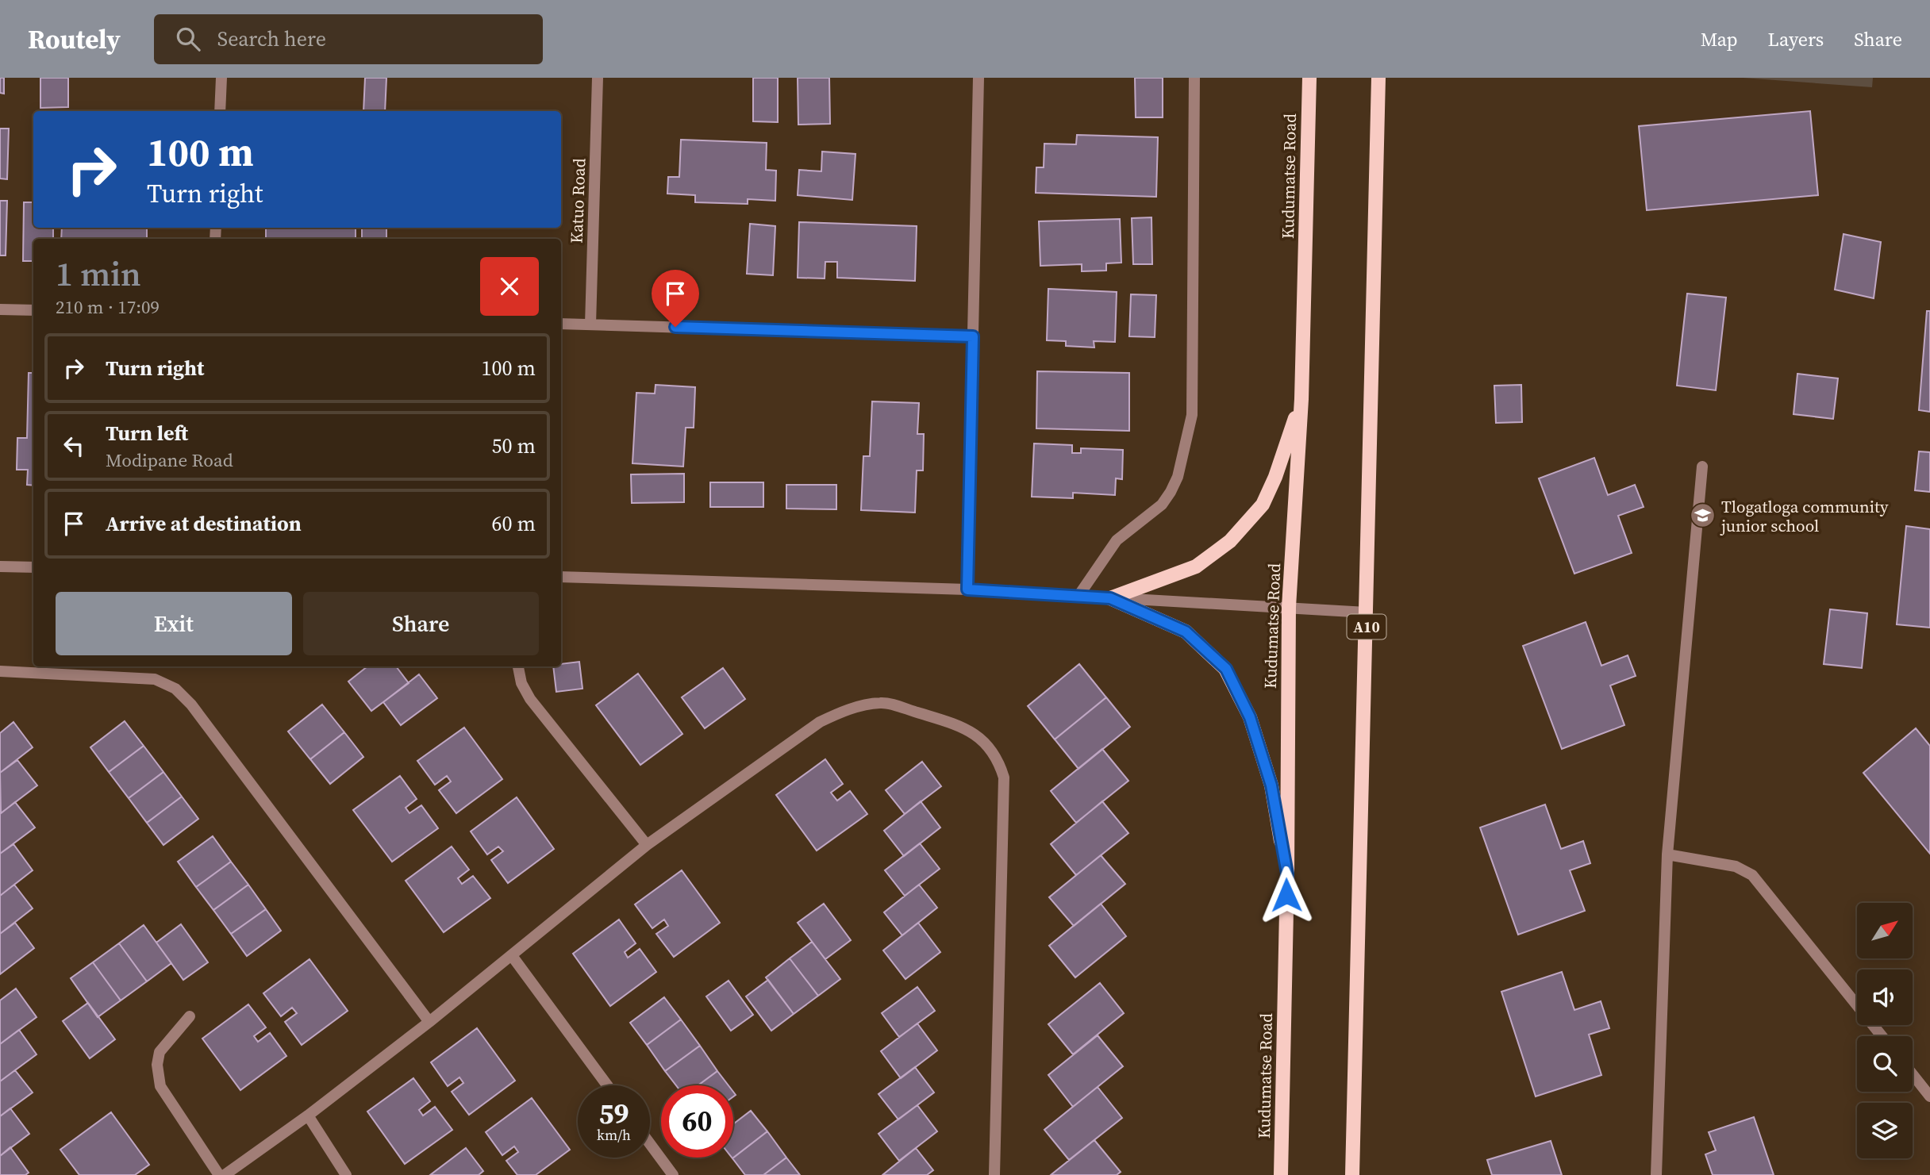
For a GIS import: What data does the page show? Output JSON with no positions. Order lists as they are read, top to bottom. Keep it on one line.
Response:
{"streets":{"main road":["Kudumatse Road","A10"],"street":["Katuo Road"]},"places":{"school or university":["Tlogatloga community junior school"]},"north":"top right","page":{"header":"Routely","search":"Search here","nav":["Map","Layers","Share"],"turn":["100 m","Turn right"],"heading":["1 min","210 m · 17:09"],"list":[{"name":"Turn right","value":"100 m"},{"name":"Turn left","note":"Modipane Road","value":"50 m"},{"name":"Arrive at destination","value":"60 m"}],"buttons":["Exit","Share"],"speed":"59 km/h","limit":"60"}}
